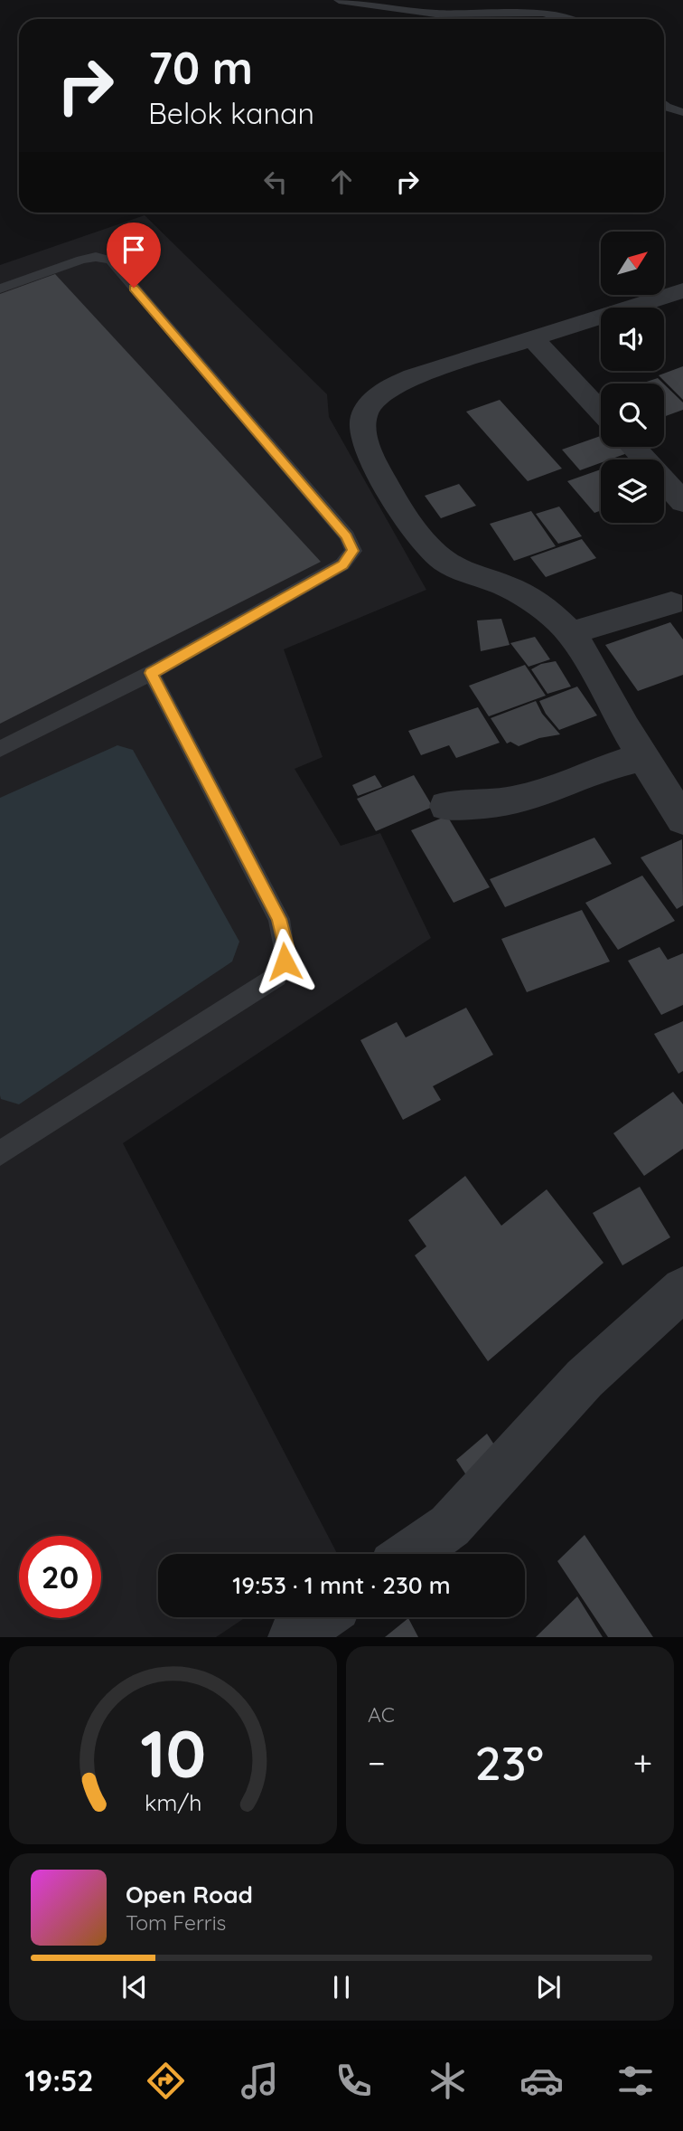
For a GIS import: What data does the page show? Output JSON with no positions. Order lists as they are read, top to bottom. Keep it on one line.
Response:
{"north":"top right","page":{"turn":["70 m","Belok kanan"],"limit":"20","trip":"19:53 · 1 mnt · 230 m","tile":"AC","heat":["−","23°","+"],"song":["Open Road","Tom Ferris"],"tabs":"19:52","gauge":["10","km/h"]}}
